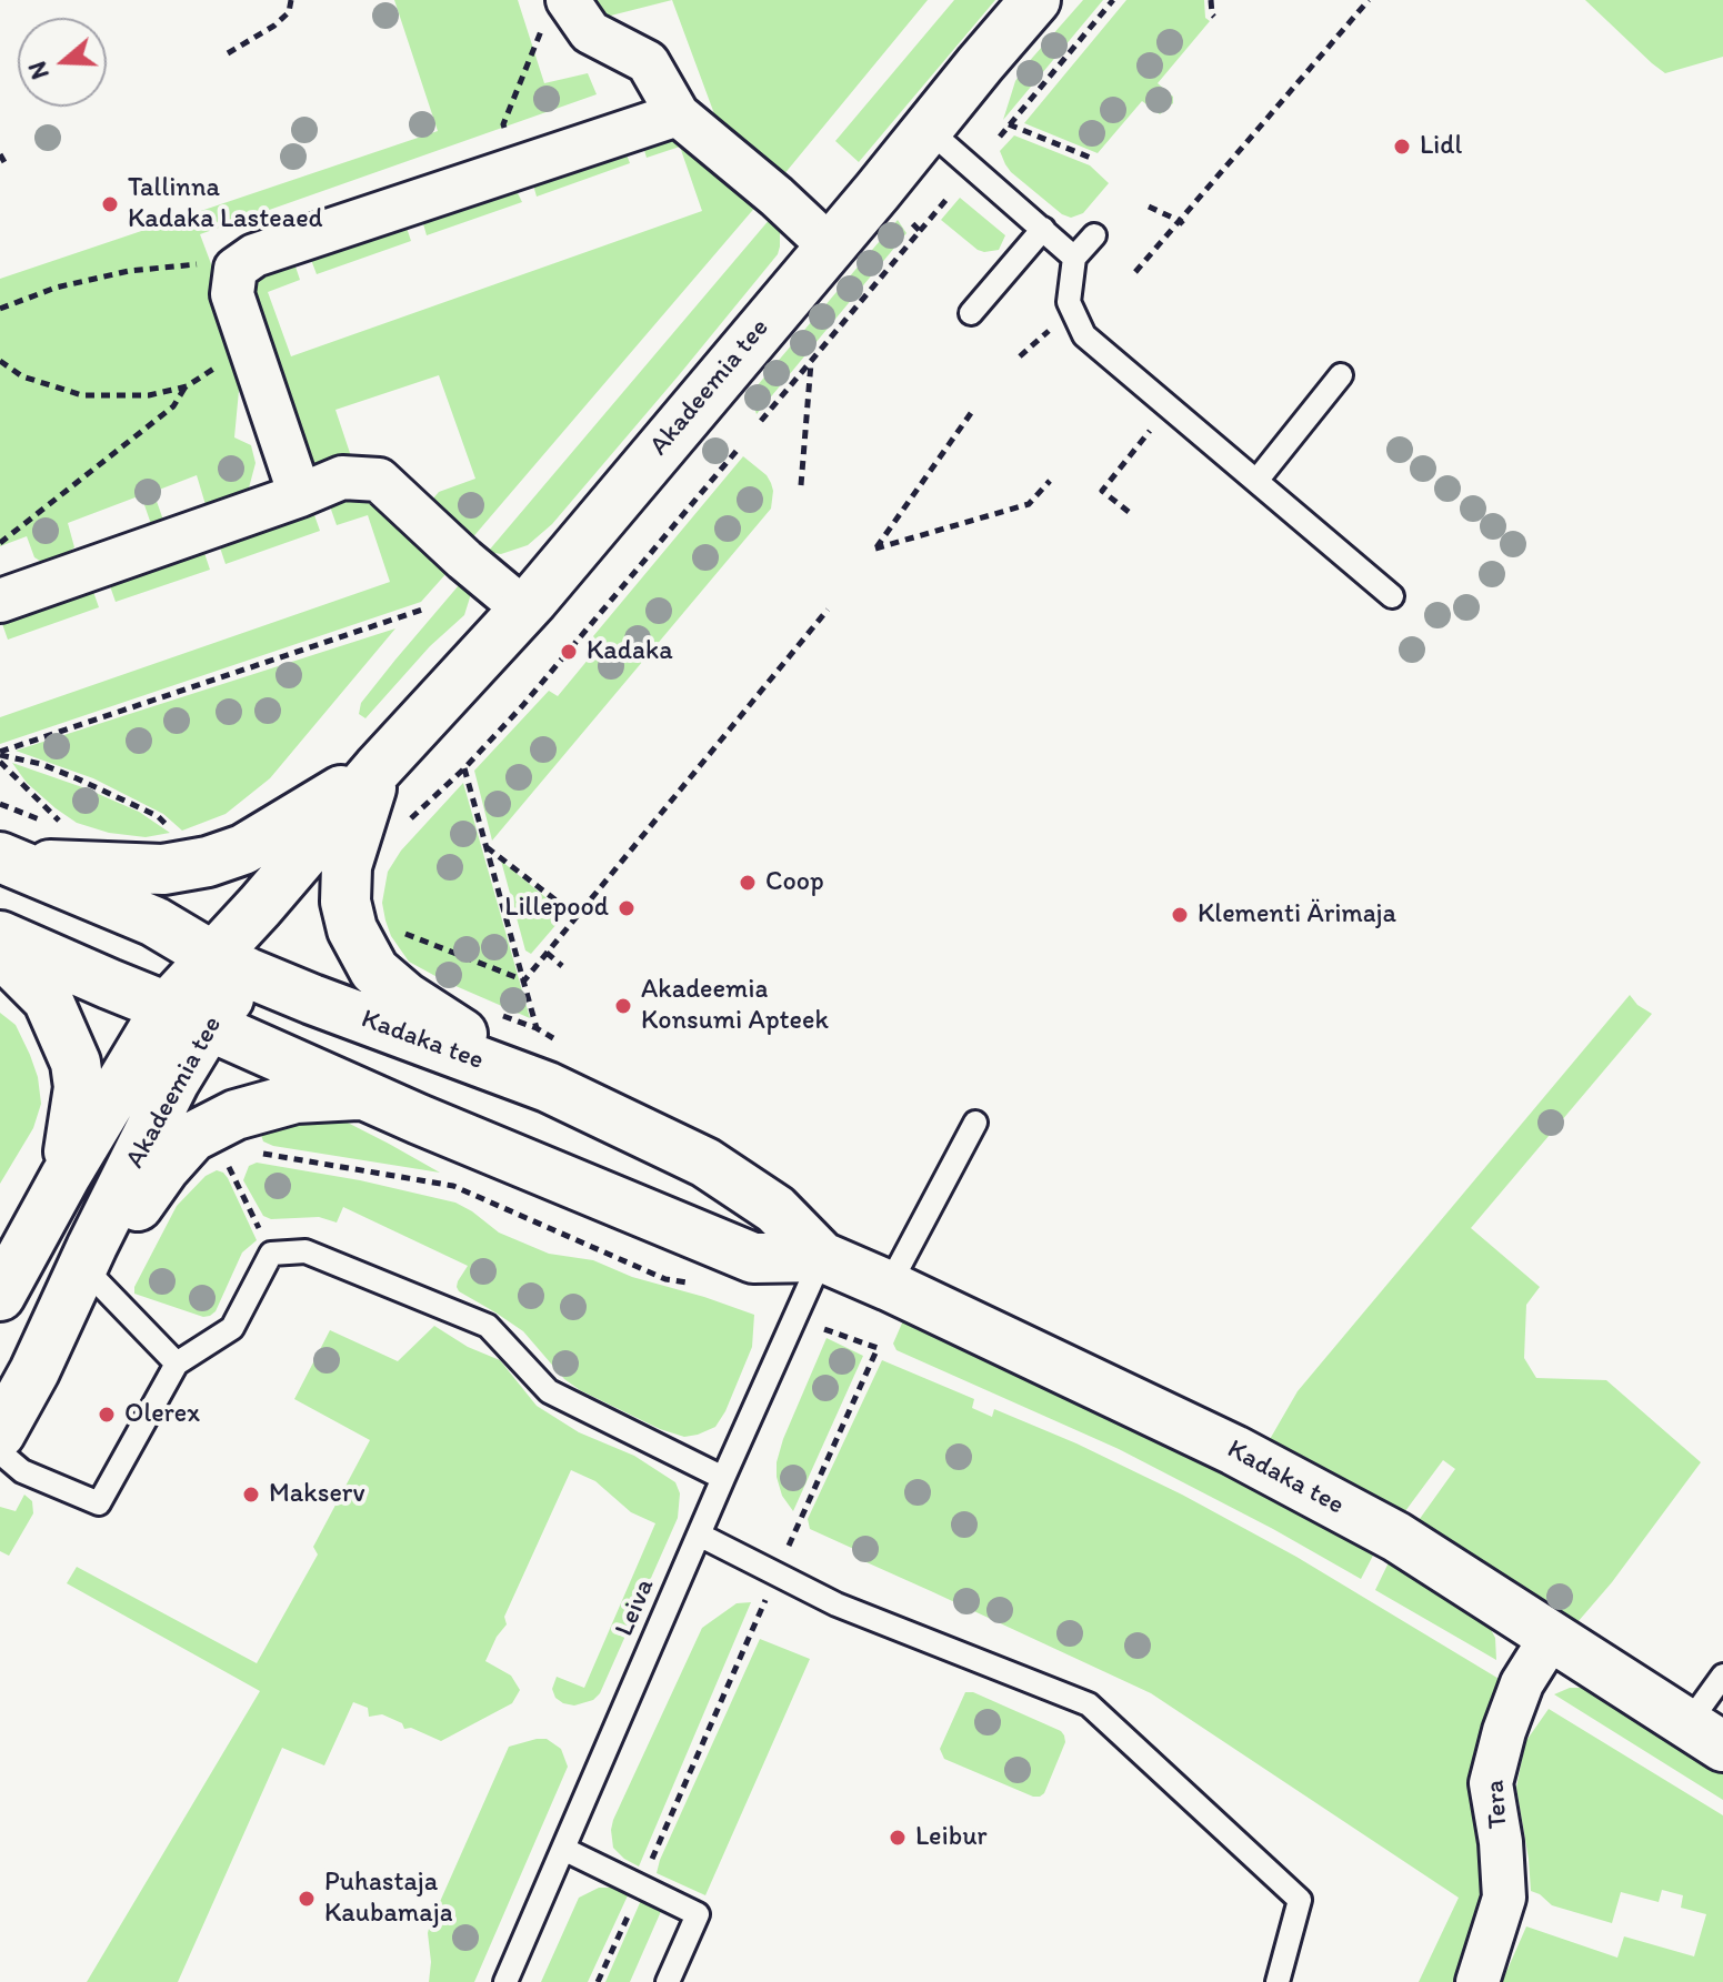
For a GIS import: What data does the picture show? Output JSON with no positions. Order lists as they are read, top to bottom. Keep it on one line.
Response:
{"streets":{"main road":["Akadeemia tee","Kadaka tee"],"street":["Tera"],"lane":["Leiva"]},"crossings":[["Akadeemia tee","Kadaka tee"],["Kadaka tee","Leiva"],["Kadaka tee","Tera"]],"places":["Lidl","Tallinna Kadaka Lasteaed","Kadaka","Coop","Lillepood","Klementi Ärimaja","Akadeemia Konsumi Apteek","Olerex","Makserv","Leibur","Puhastaja Kaubamaja"],"north":"left"}
